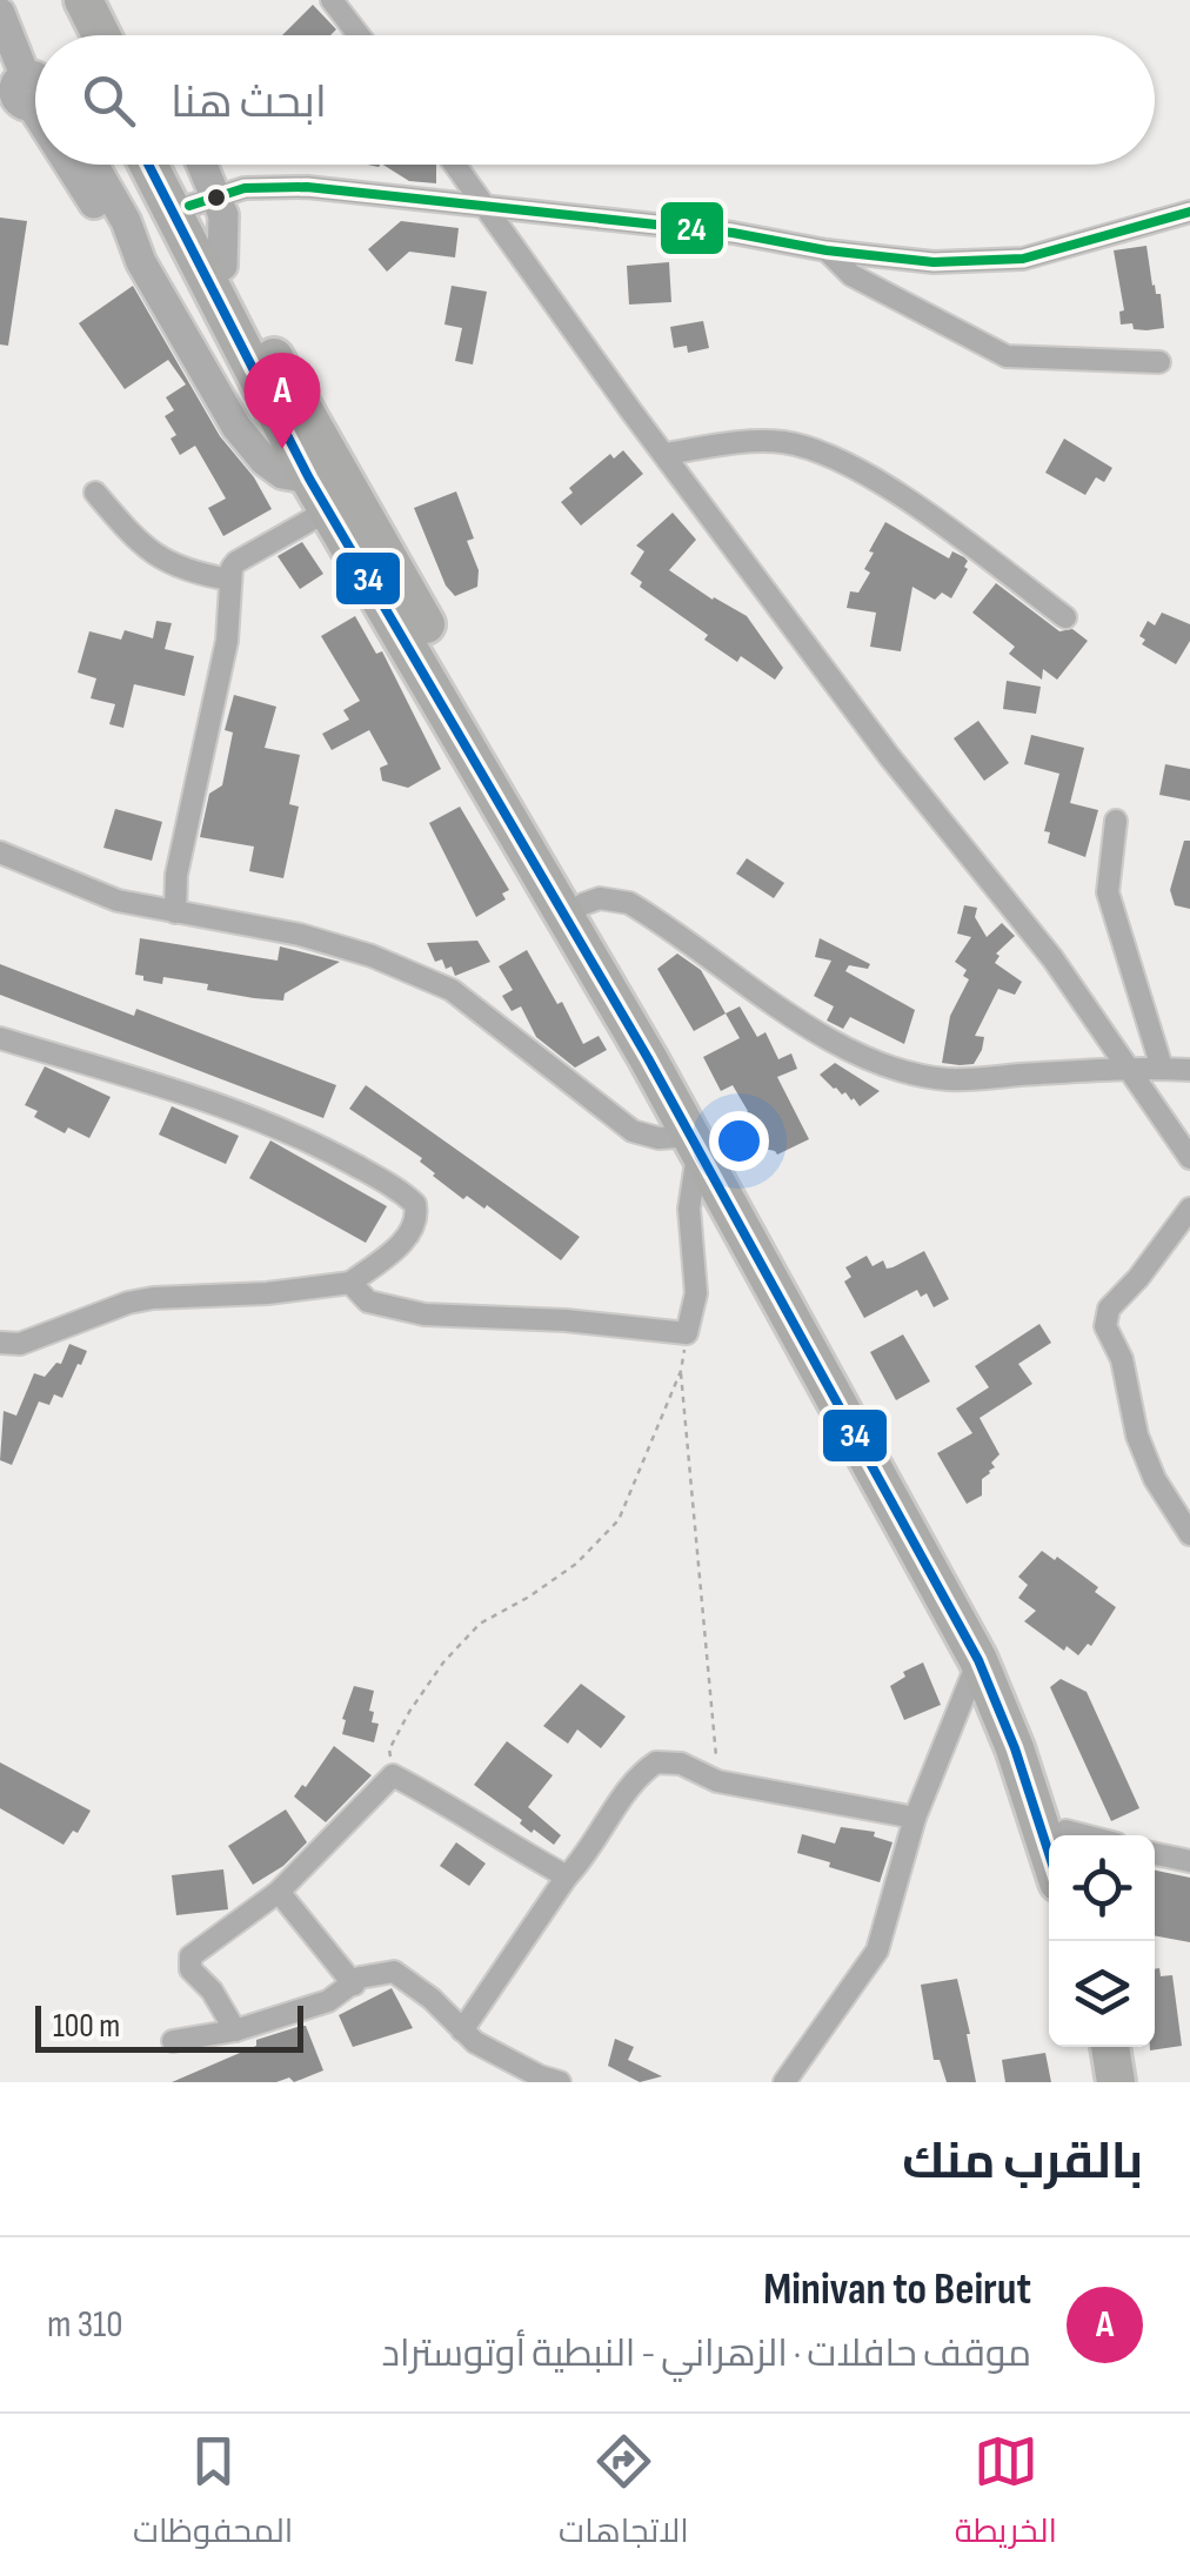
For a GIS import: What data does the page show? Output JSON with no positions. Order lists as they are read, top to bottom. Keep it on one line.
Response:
{"lines":["transit line 34","transit line 24"],"scale_bar":"100 m","page":{"search":"ابحث هنا","pins":"A","scale":"100 m","heading":"بالقرب منك","list":[{"mark":"A","name":"Minivan to Beirut","note":"موقف حافلات · الزهراني - النبطية أوتوستراد","value":"310 m"}],"nav":["الخريطة","الاتجاهات","المحفوظات"]}}
